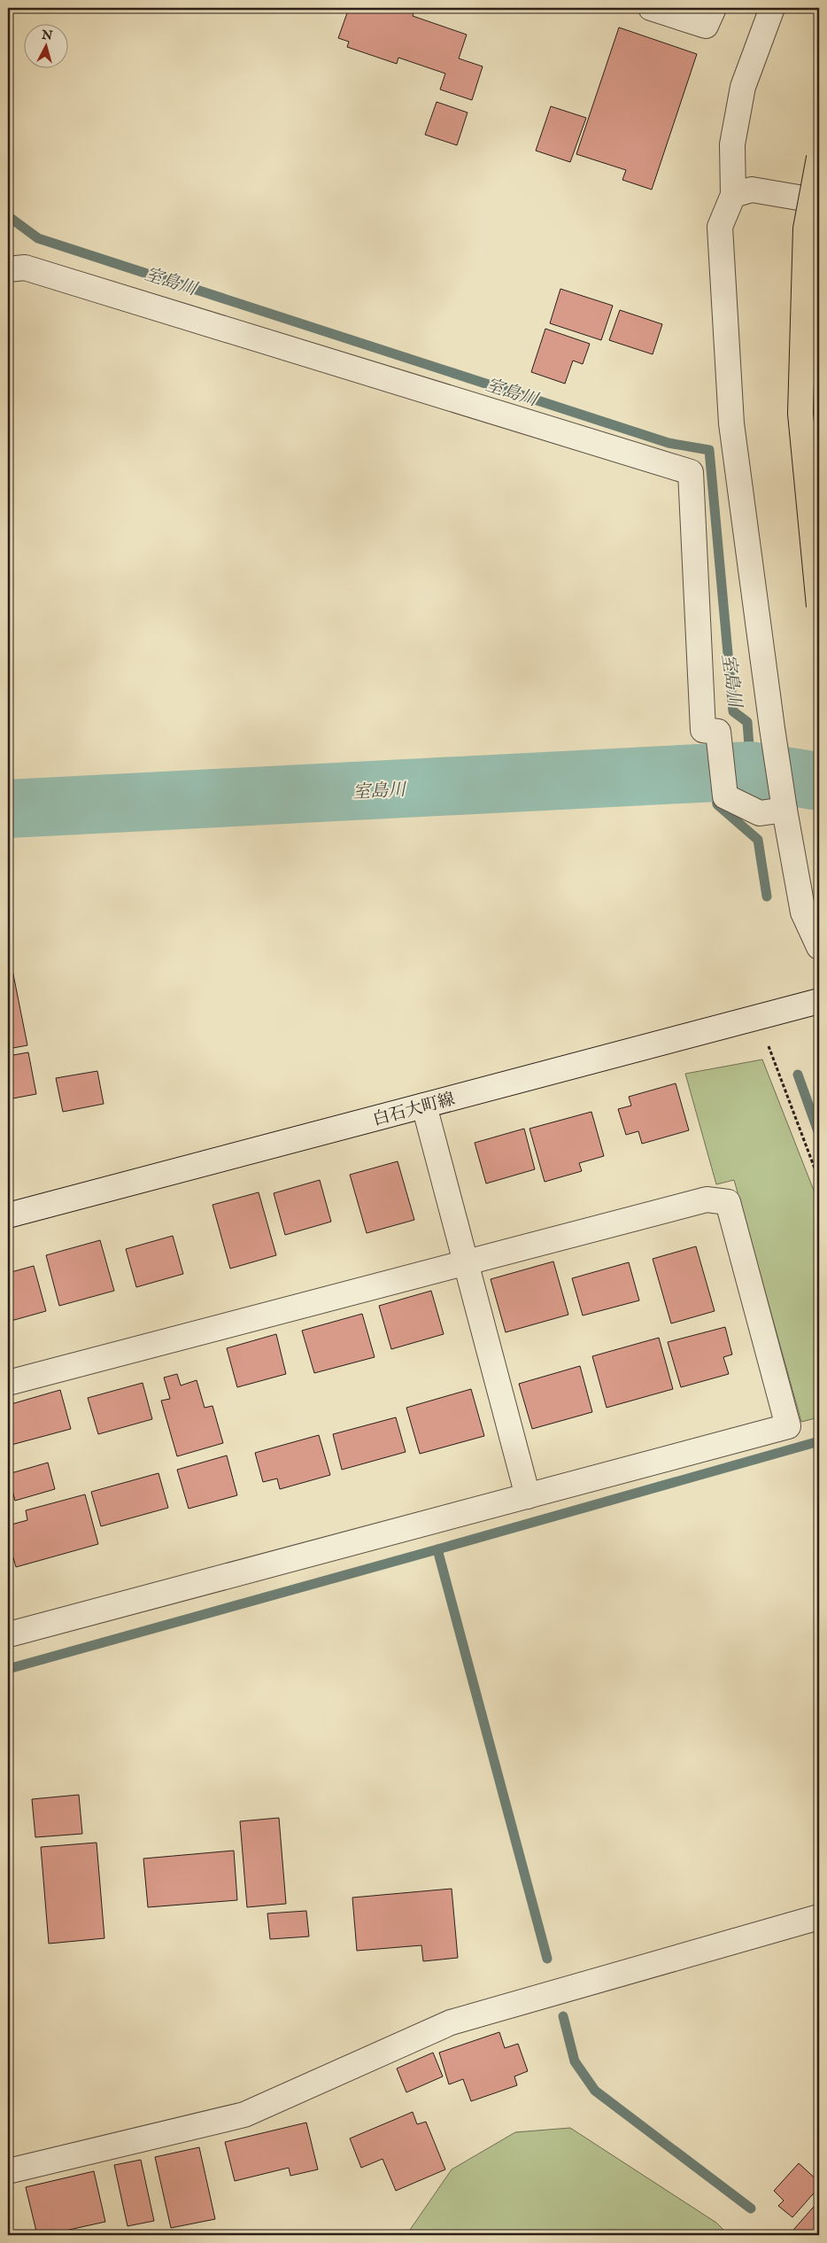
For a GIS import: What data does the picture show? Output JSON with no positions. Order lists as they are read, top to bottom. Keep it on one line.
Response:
{"streets":{"street":["白石大町線"]},"water":["室島川"],"north":"top"}
